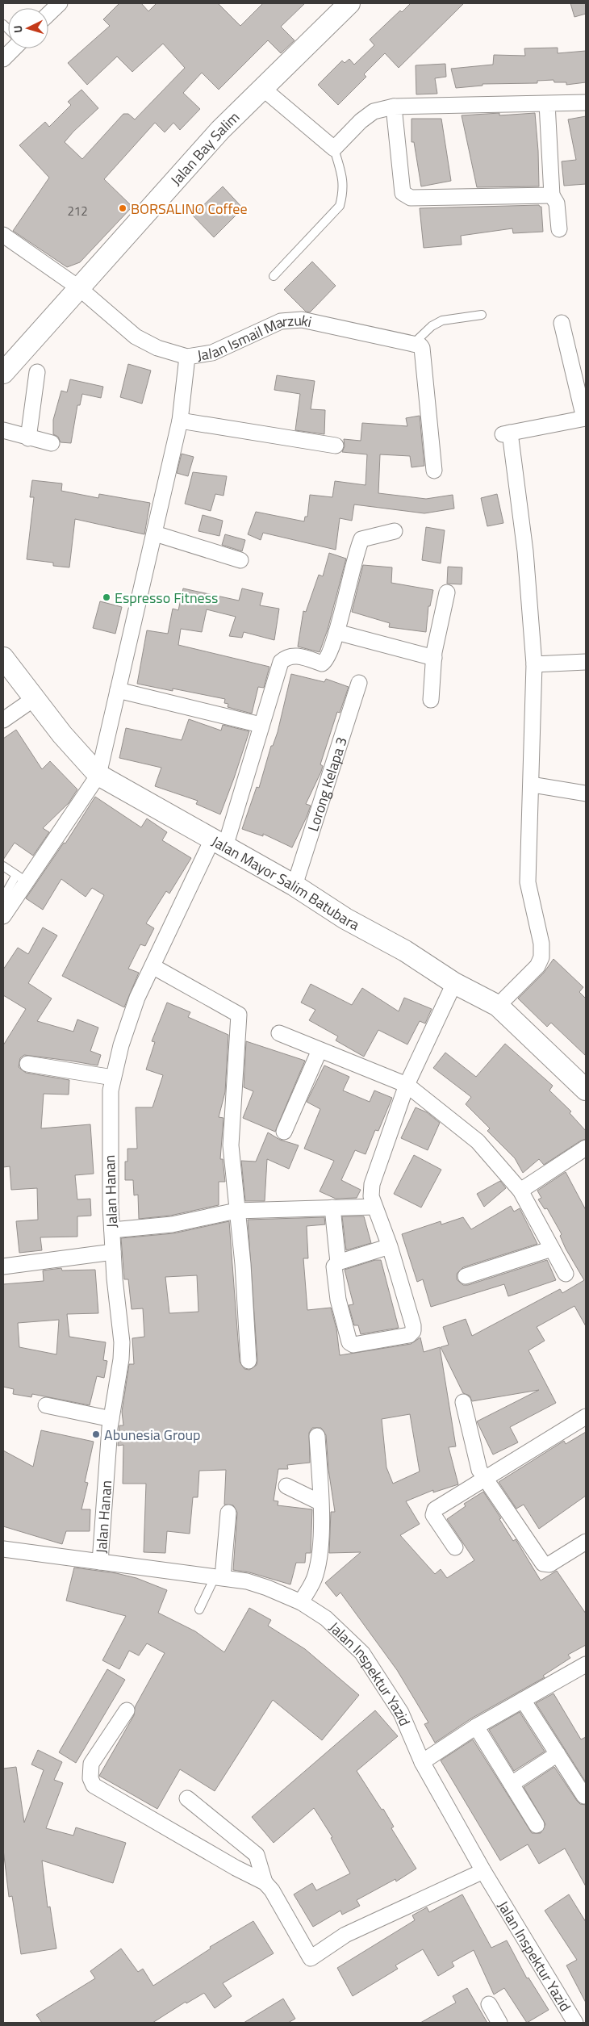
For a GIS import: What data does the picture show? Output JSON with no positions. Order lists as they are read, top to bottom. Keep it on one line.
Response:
{"streets":{"street":["Jalan Bay Salim","Jalan Ismail Marzuki","Lorong Kelapa 3","Jalan Mayor Salim Batubara","Jalan Hanan","Jalan Inspektur Yazid"]},"crossings":[["Jalan Bay Salim","Jalan Ismail Marzuki"],["Lorong Kelapa 3","Jalan Mayor Salim Batubara"],["Jalan Mayor Salim Batubara","Jalan Hanan"],["Jalan Hanan","Jalan Inspektur Yazid"]],"places":["BORSALINO Coffee","Espresso Fitness","Abunesia Group"],"house_numbers":["212"],"north":"left"}
